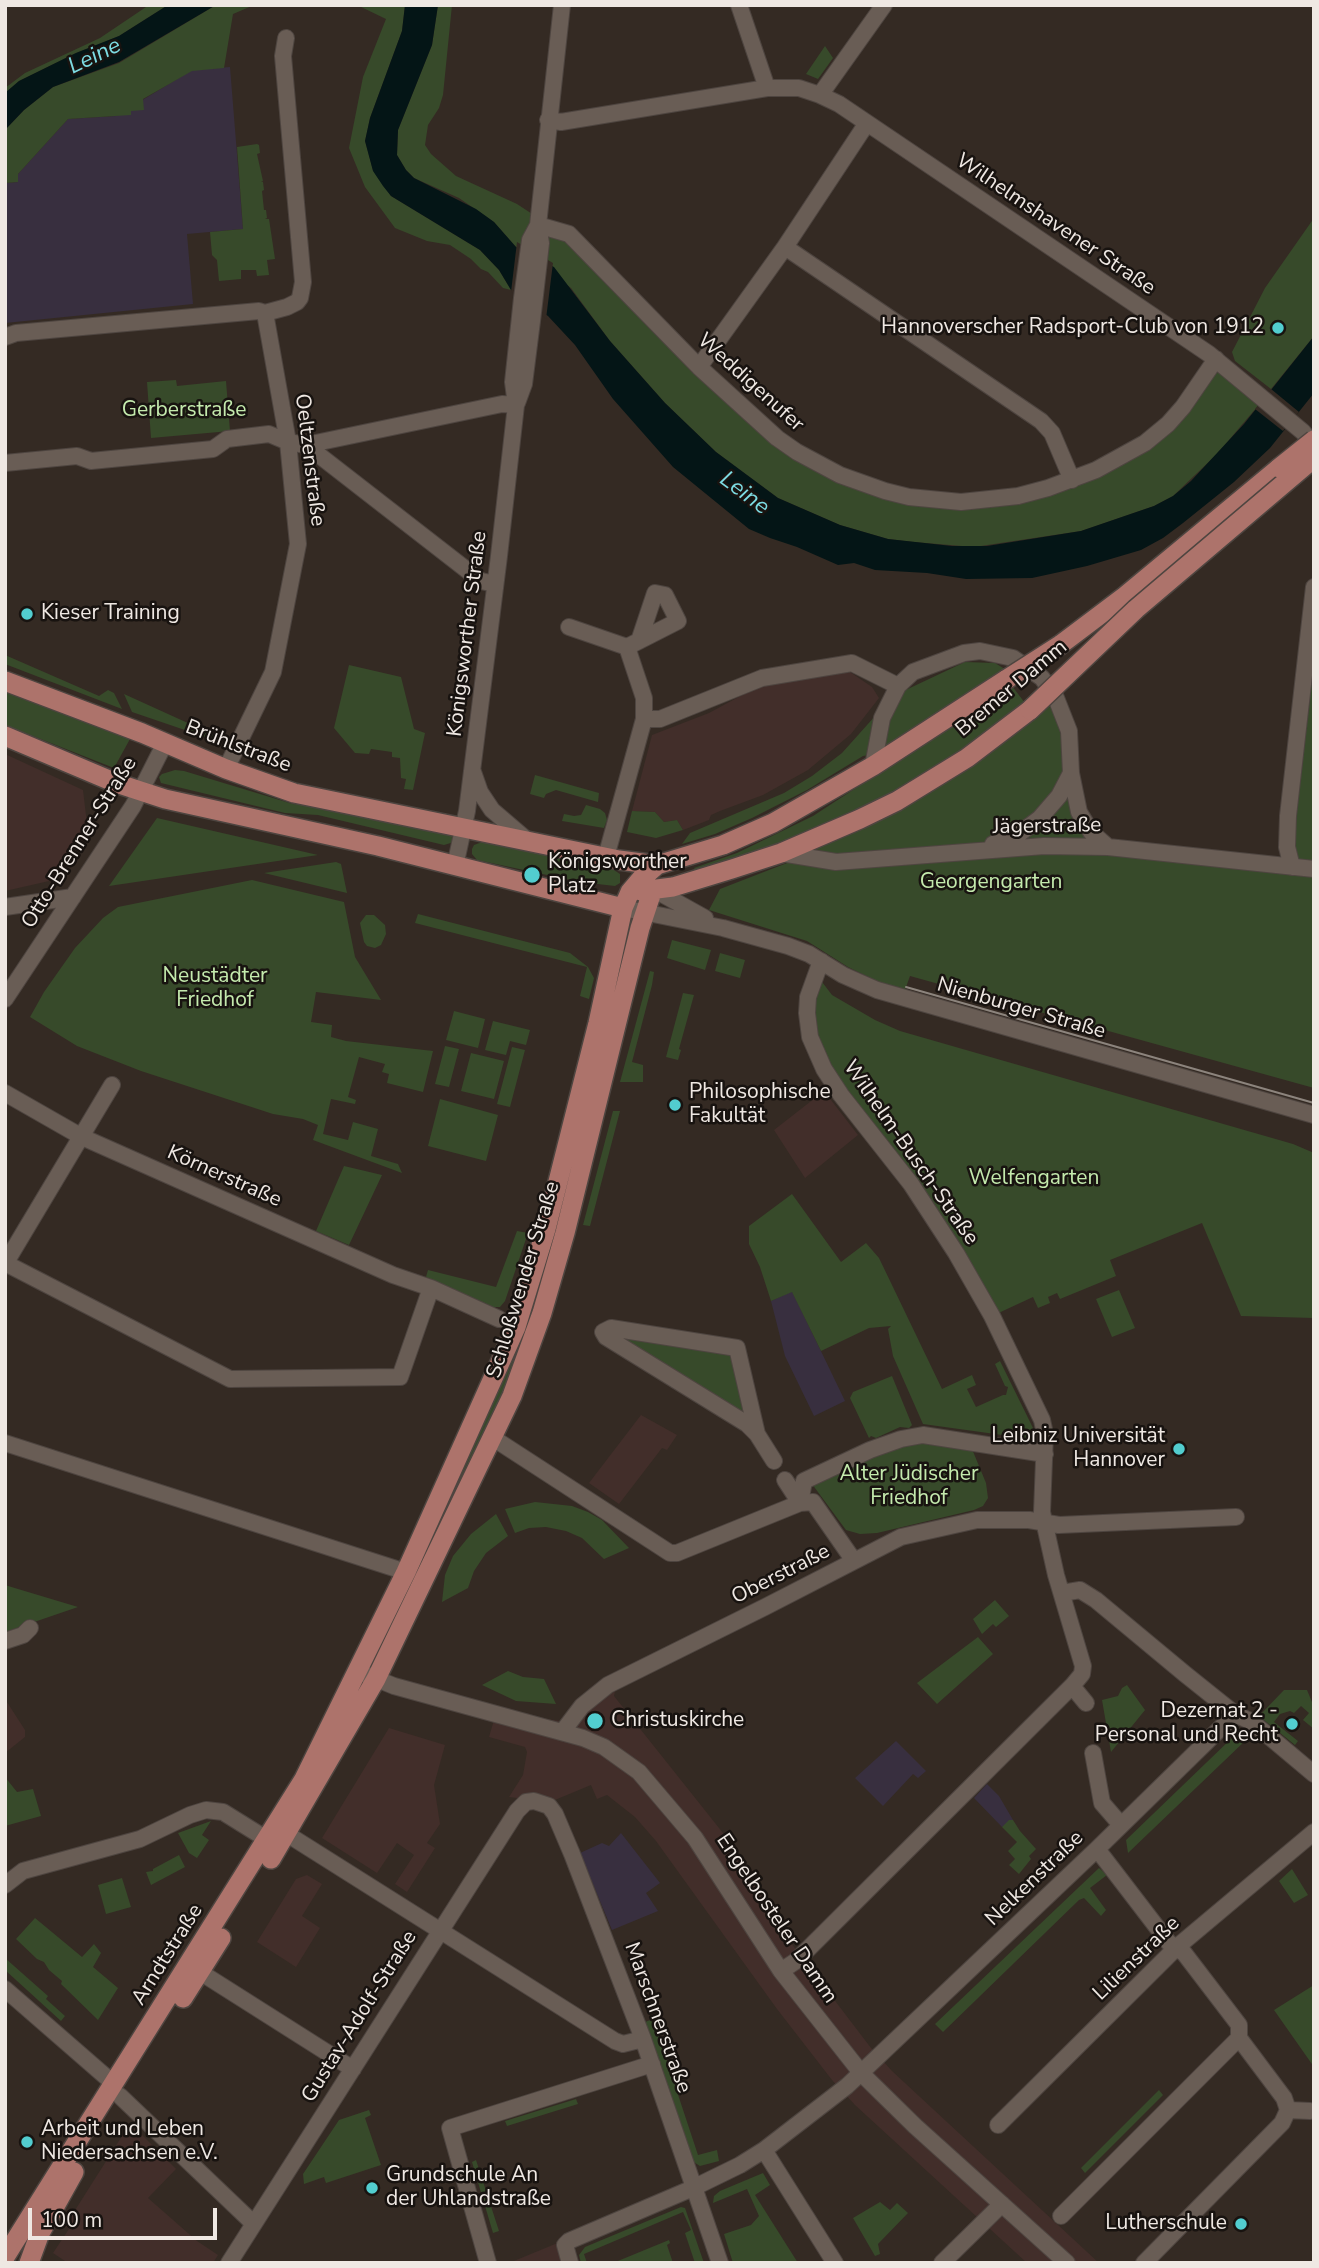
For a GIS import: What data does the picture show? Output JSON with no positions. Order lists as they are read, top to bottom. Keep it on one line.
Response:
{"streets":{"main road":["Bremer Damm","Brühlstraße","Schloßwender Straße","Arndtstraße"],"street":["Wilhelmshavener Straße","Weddigenufer","Oeltzenstraße","Königsworther Straße","Jägerstraße","Otto-Brenner-Straße","Nienburger Straße","Wilhelm-Busch-Straße","Körnerstraße","Oberstraße","Nelkenstraße","Engelbosteler Damm","Lilienstraße","Gustav-Adolf-Straße","Marschnerstraße"]},"crossings":[["Wilhelmshavener Straße","Weddigenufer"],["Wilhelmshavener Straße","Königsworther Straße"],["Wilhelmshavener Straße","Bremer Damm"],["Weddigenufer","Königsworther Straße"],["Oeltzenstraße","Brühlstraße"],["Königsworther Straße","Brühlstraße"],["Bremer Damm","Jägerstraße"],["Bremer Damm","Nienburger Straße"],["Bremer Damm","Schloßwender Straße"],["Brühlstraße","Otto-Brenner-Straße"],["Nienburger Straße","Wilhelm-Busch-Straße"],["Nienburger Straße","Schloßwender Straße"],["Wilhelm-Busch-Straße","Oberstraße"],["Schloßwender Straße","Engelbosteler Damm"],["Schloßwender Straße","Arndtstraße"],["Oberstraße","Engelbosteler Damm"],["Nelkenstraße","Engelbosteler Damm"],["Nelkenstraße","Marschnerstraße"],["Engelbosteler Damm","Arndtstraße"],["Gustav-Adolf-Straße","Marschnerstraße"]],"water":["Leine"],"parks":["Gerberstraße","Georgengarten","Neustädter Friedhof","Welfengarten","Alter Jüdischer Friedhof"],"places":["Hannoverscher Radsport-Club von 1912","Kieser Training","Königsworther Platz","Philosophische Fakultät","Leibniz Universität Hannover","Christuskirche","Dezernat 2 - Personal und Recht","Arbeit und Leben Niedersachsen e.V.","Grundschule An der Uhlandstraße","Lutherschule"],"scale_bar":"100 m"}
